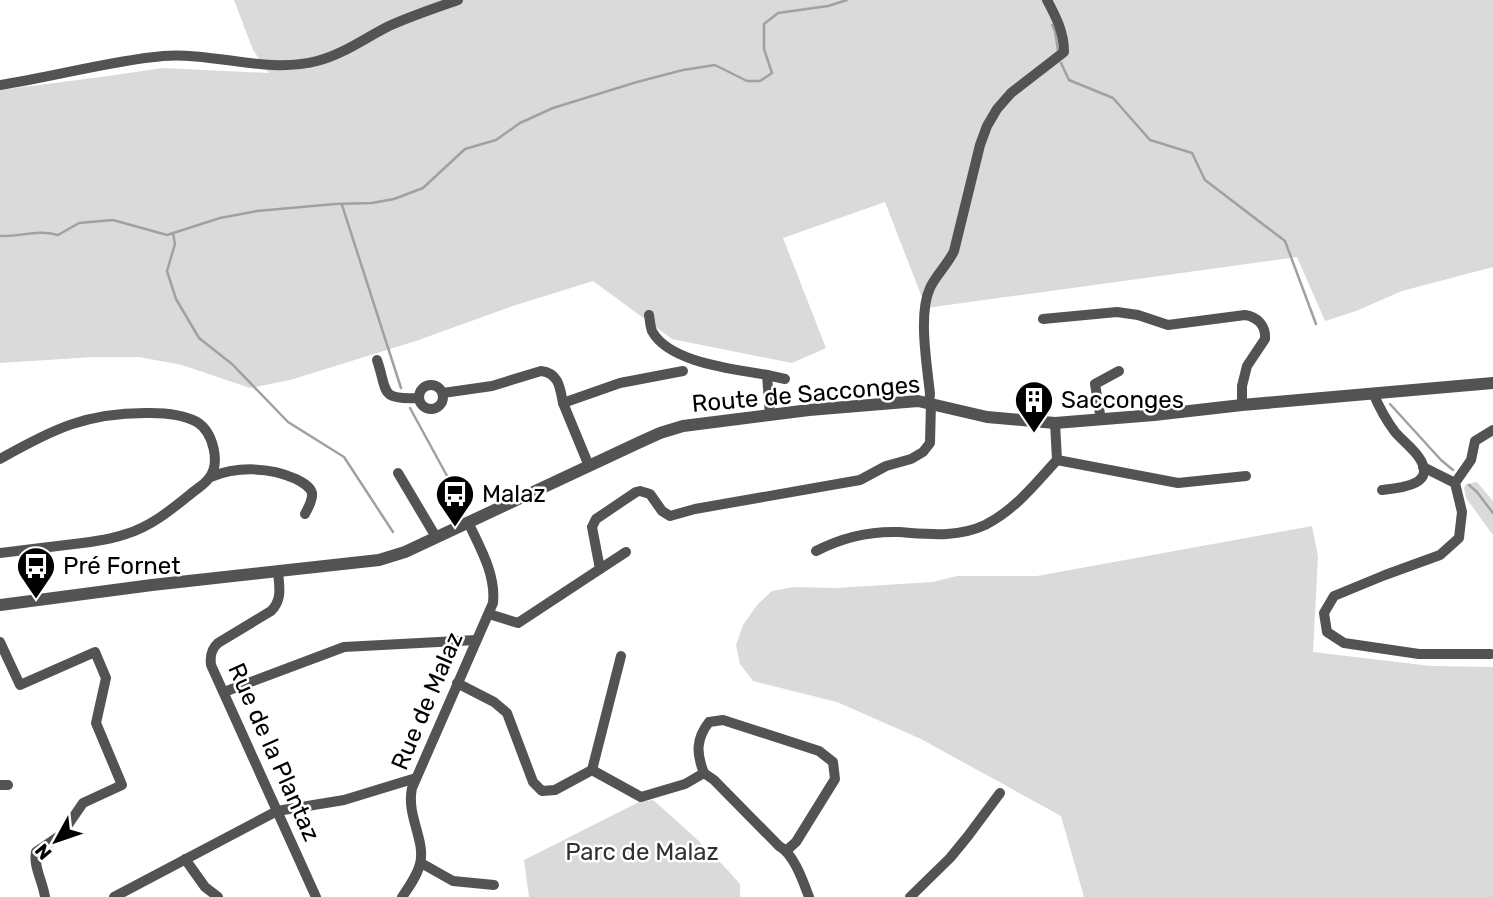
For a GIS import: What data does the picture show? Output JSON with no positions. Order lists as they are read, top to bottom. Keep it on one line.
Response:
{"streets":{"street":["Route de Sacconges","Rue de Malaz","Rue de la Plantaz"]},"crossings":[["Route de Sacconges","Rue de Malaz"],["Route de Sacconges","Rue de la Plantaz"]],"parks":["Parc de Malaz"],"places":{"building":["Sacconges"],"bus stop":["Malaz","Pré Fornet"]},"north":"bottom left"}
